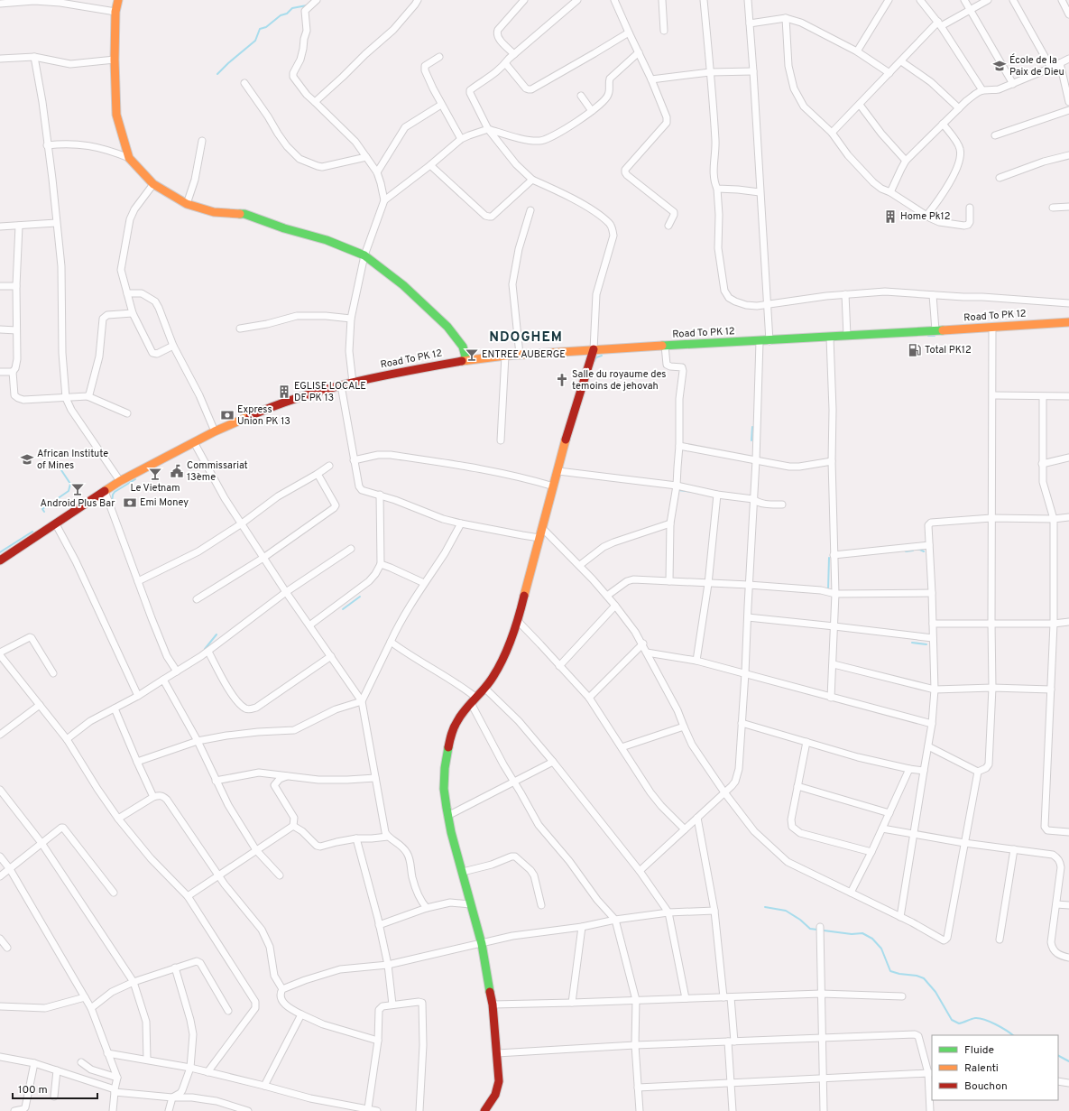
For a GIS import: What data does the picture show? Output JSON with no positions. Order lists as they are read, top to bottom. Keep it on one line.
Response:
{"streets":{"street":["Road To PK 12"]},"districts":["NDOGHEM"],"places":{"school or university":["École de la Paix de Dieu","African Institute of Mines"],"building":["Home Pk12","EGLISE LOCALE DE PK 13"],"fuel station":["Total PK12"],"bar":["ENTREE AUBERGE","Le Vietnam","Android Plus Bar"],"church":["Salle du royaume des temoins de jehovah"],"bank":["Express Union PK 13","Emi Money"],"public building":["Commissariat 13ème"]},"legend":["Fluide","Ralenti","Bouchon"],"scale_bar":"100 m"}
